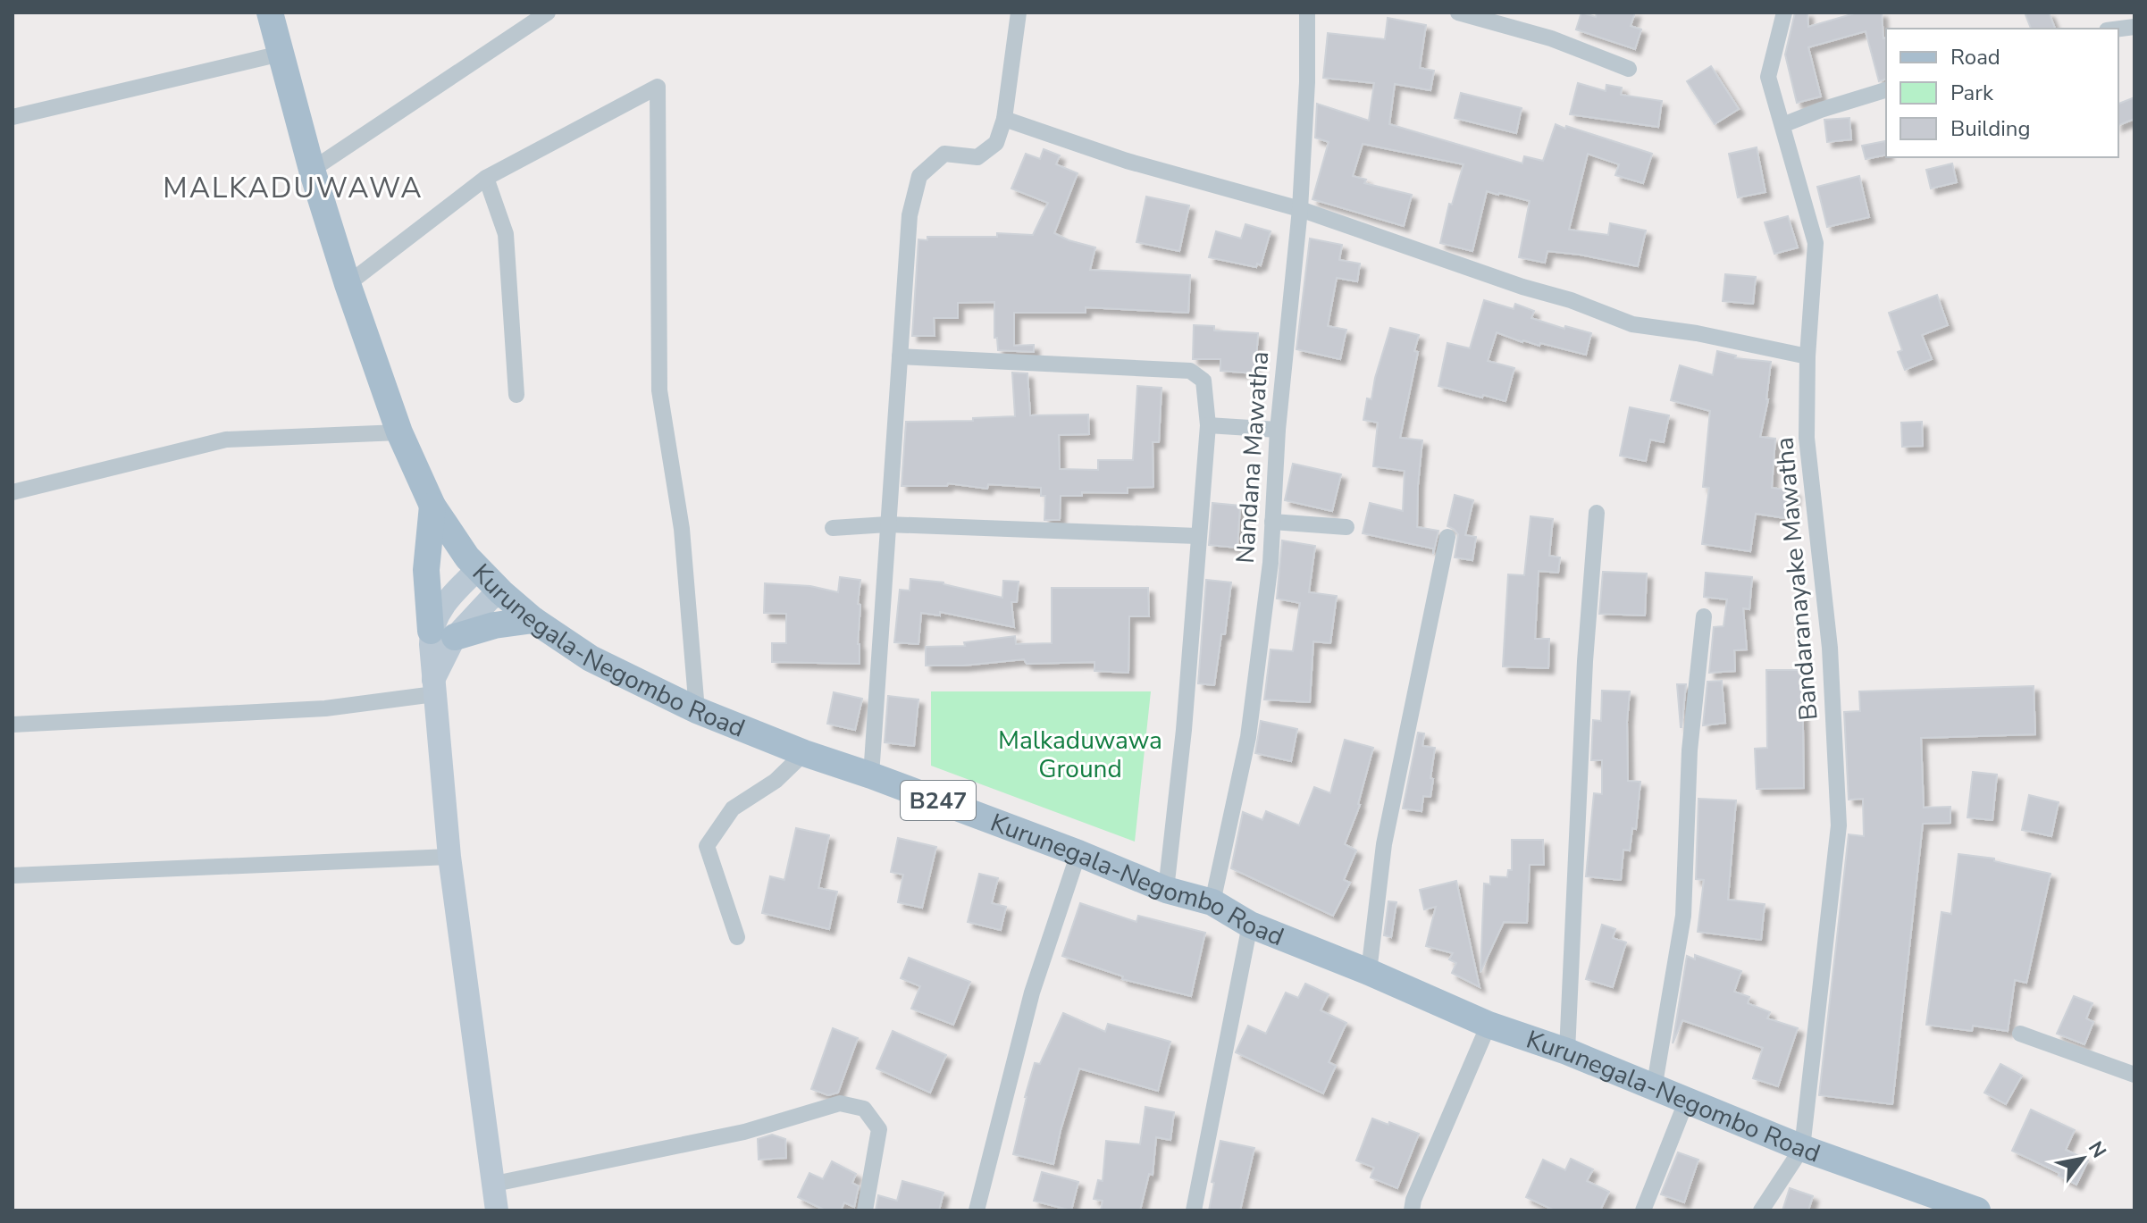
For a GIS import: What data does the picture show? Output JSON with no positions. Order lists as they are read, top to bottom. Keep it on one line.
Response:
{"streets":{"main road":["Kurunegala-Negombo Road","B247"],"street":["Nandana Mawatha","Bandaranayake Mawatha"]},"crossings":[["Nandana Mawatha","Kurunegala-Negombo Road"],["Bandaranayake Mawatha","Kurunegala-Negombo Road"]],"districts":["MALKADUWAWA"],"parks":["Malkaduwawa Ground"],"legend":["Road","Park","Building"],"north":"top right"}
